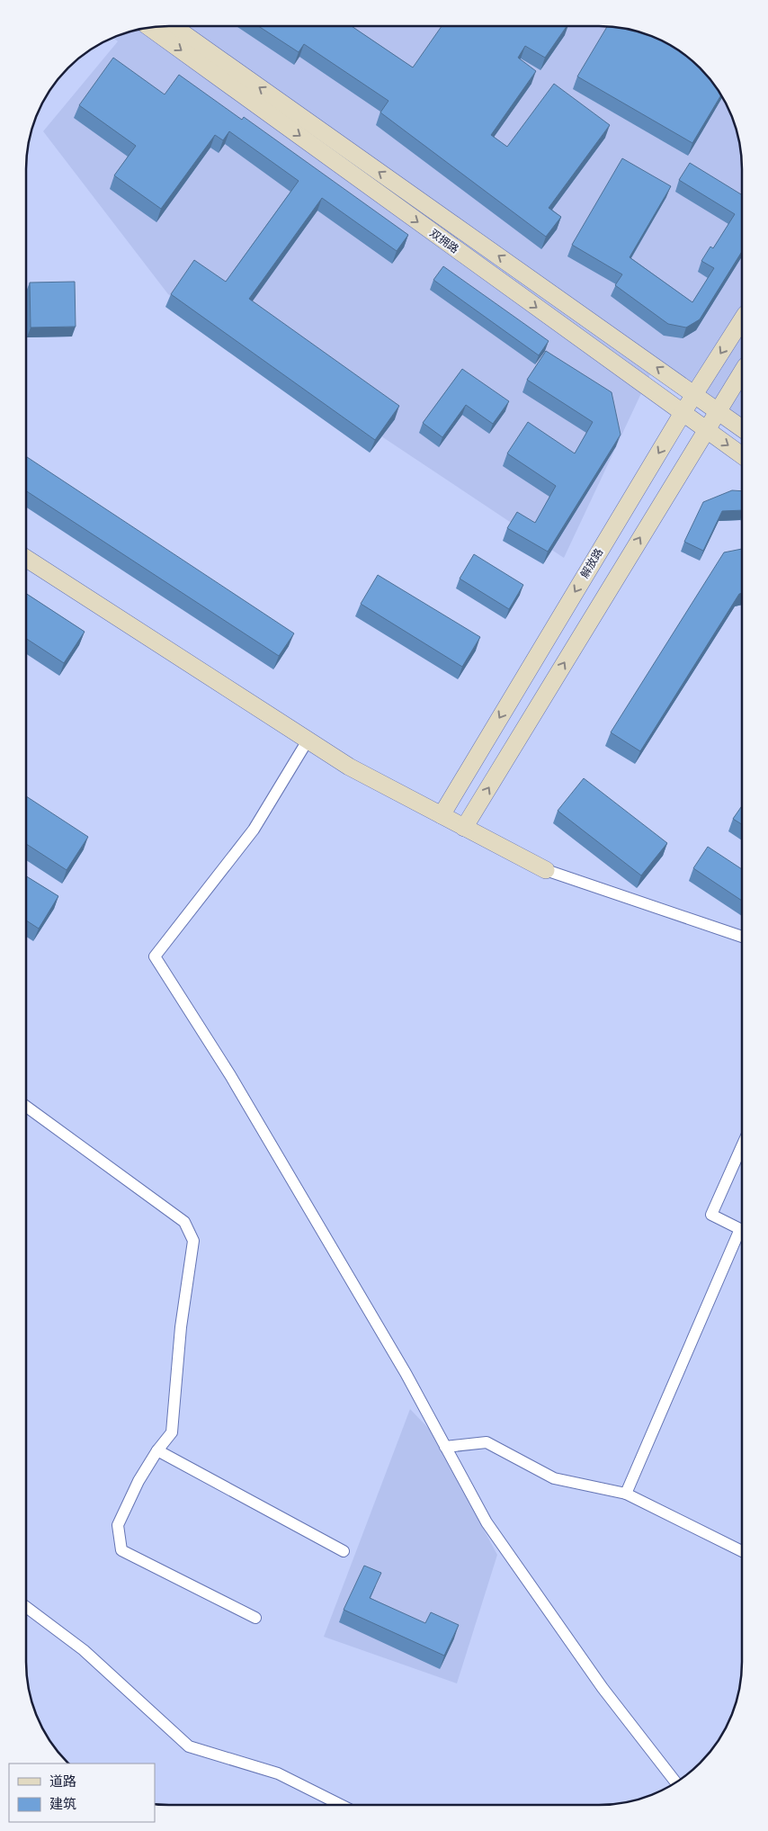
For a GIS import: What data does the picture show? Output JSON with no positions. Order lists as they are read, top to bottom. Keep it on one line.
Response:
{"streets":{"main road":["双拥路","解放路"]},"crossings":[["双拥路","解放路"]],"legend":["道路","建筑"]}
